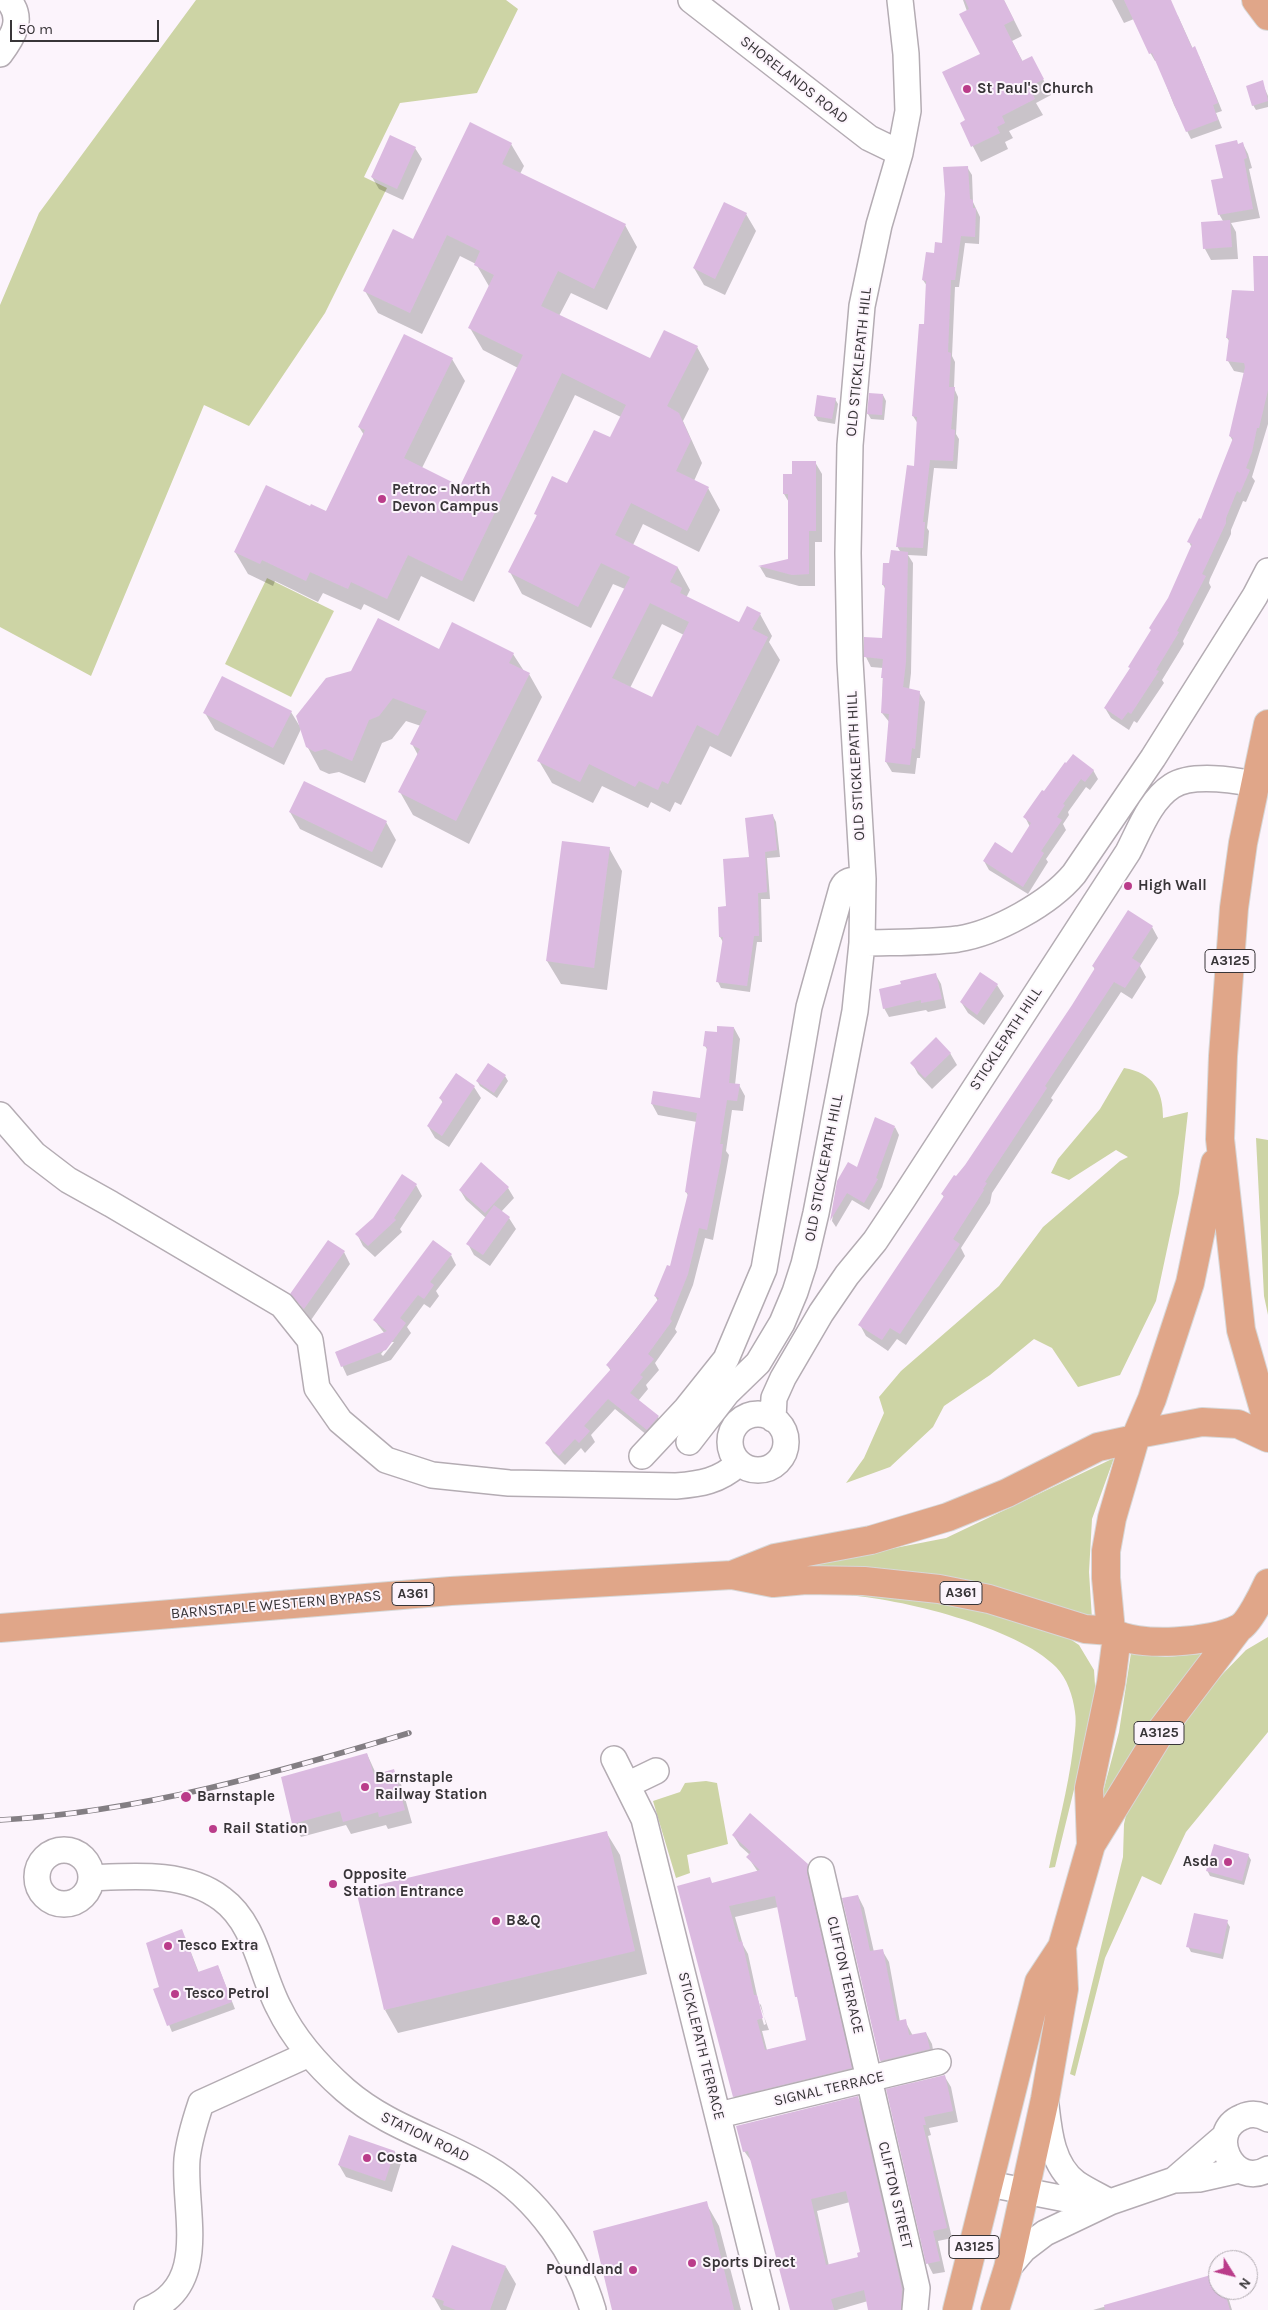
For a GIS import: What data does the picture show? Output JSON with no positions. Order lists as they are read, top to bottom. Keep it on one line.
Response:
{"streets":{"main road":["A3125","A361","BARNSTAPLE WESTERN BYPASS"],"street":["SHORELANDS ROAD","OLD STICKLEPATH HILL","STICKLEPATH HILL","CLIFTON TERRACE","STICKLEPATH TERRACE","SIGNAL TERRACE","STATION ROAD","CLIFTON STREET"]},"crossings":[["SHORELANDS ROAD","OLD STICKLEPATH HILL"],["A3125","STICKLEPATH HILL"],["A3125","BARNSTAPLE WESTERN BYPASS"],["CLIFTON TERRACE","SIGNAL TERRACE"],["CLIFTON TERRACE","CLIFTON STREET"],["STICKLEPATH TERRACE","SIGNAL TERRACE"],["SIGNAL TERRACE","CLIFTON STREET"]],"places":["St Paul's Church","Petroc - North Devon Campus","High Wall","Barnstaple Railway Station","Barnstaple","Rail Station","Asda","Opposite Station Entrance","B&Q","Tesco Extra","Tesco Petrol","Costa","Sports Direct","Poundland"],"scale_bar":"50 m","north":"bottom right"}
